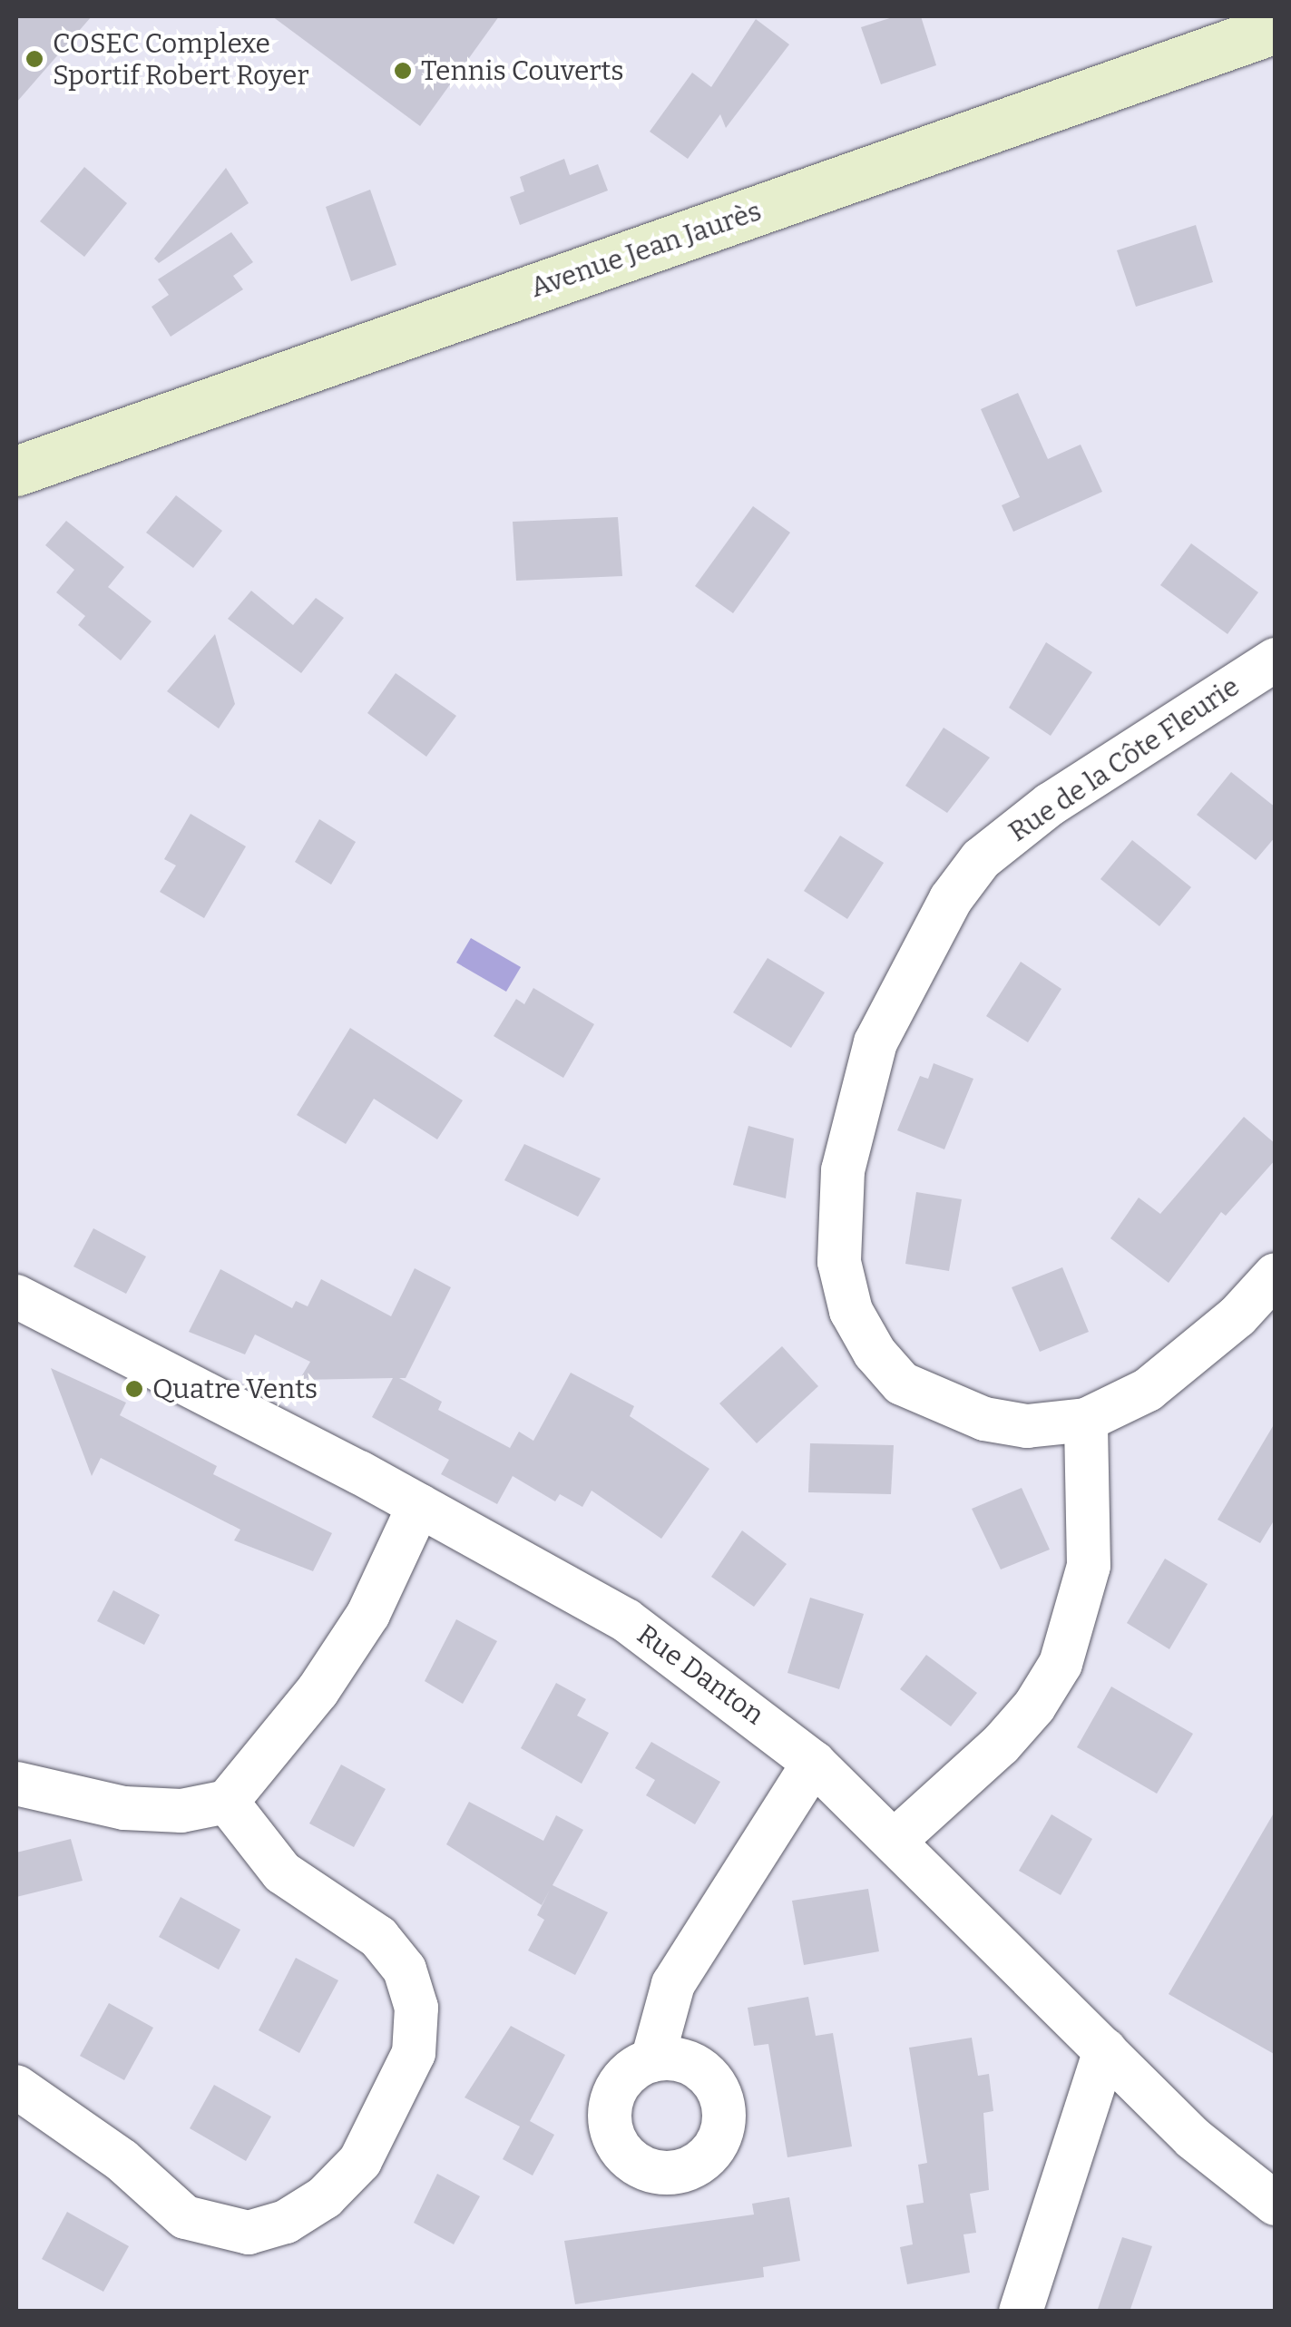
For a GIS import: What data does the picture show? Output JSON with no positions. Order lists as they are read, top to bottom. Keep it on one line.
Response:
{"streets":{"main road":["Avenue Jean Jaurès"],"street":["Rue de la Côte Fleurie","Rue Danton"]},"places":["COSEC Complexe Sportif Robert Royer","Tennis Couverts","Quatre Vents"]}
